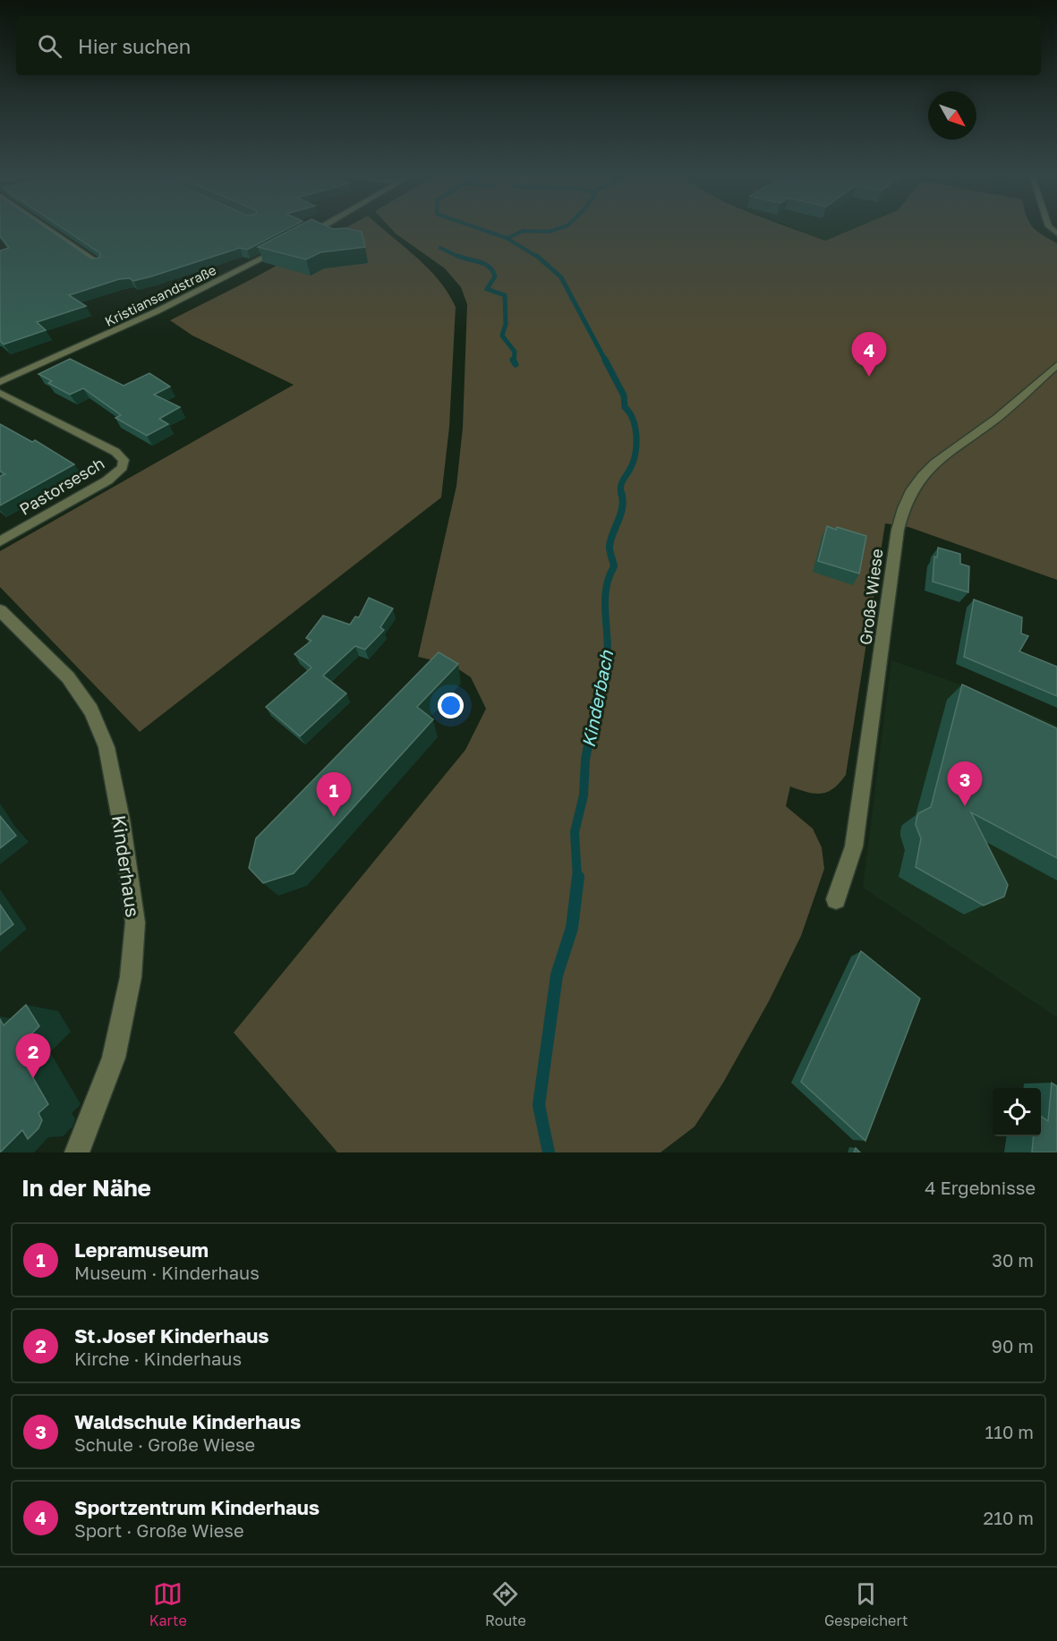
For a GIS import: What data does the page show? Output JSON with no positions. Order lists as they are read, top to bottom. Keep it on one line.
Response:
{"streets":{"street":["Kristiansandstraße","Pastorsesch","Große Wiese","Kinderhaus"]},"water":["Kinderbach"],"north":"bottom right","page":{"search":"Hier suchen","pins":["4","3","1","2"],"heading":["In der Nähe","4 Ergebnisse"],"list":[{"mark":"1","name":"Lepramuseum","note":"Museum · Kinderhaus","value":"30 m"},{"mark":"2","name":"St.Josef Kinderhaus","note":"Kirche · Kinderhaus","value":"90 m"},{"mark":"3","name":"Waldschule Kinderhaus","note":"Schule · Große Wiese","value":"110 m"},{"mark":"4","name":"Sportzentrum Kinderhaus","note":"Sport · Große Wiese","value":"210 m"}],"nav":["Karte","Route","Gespeichert"]}}
